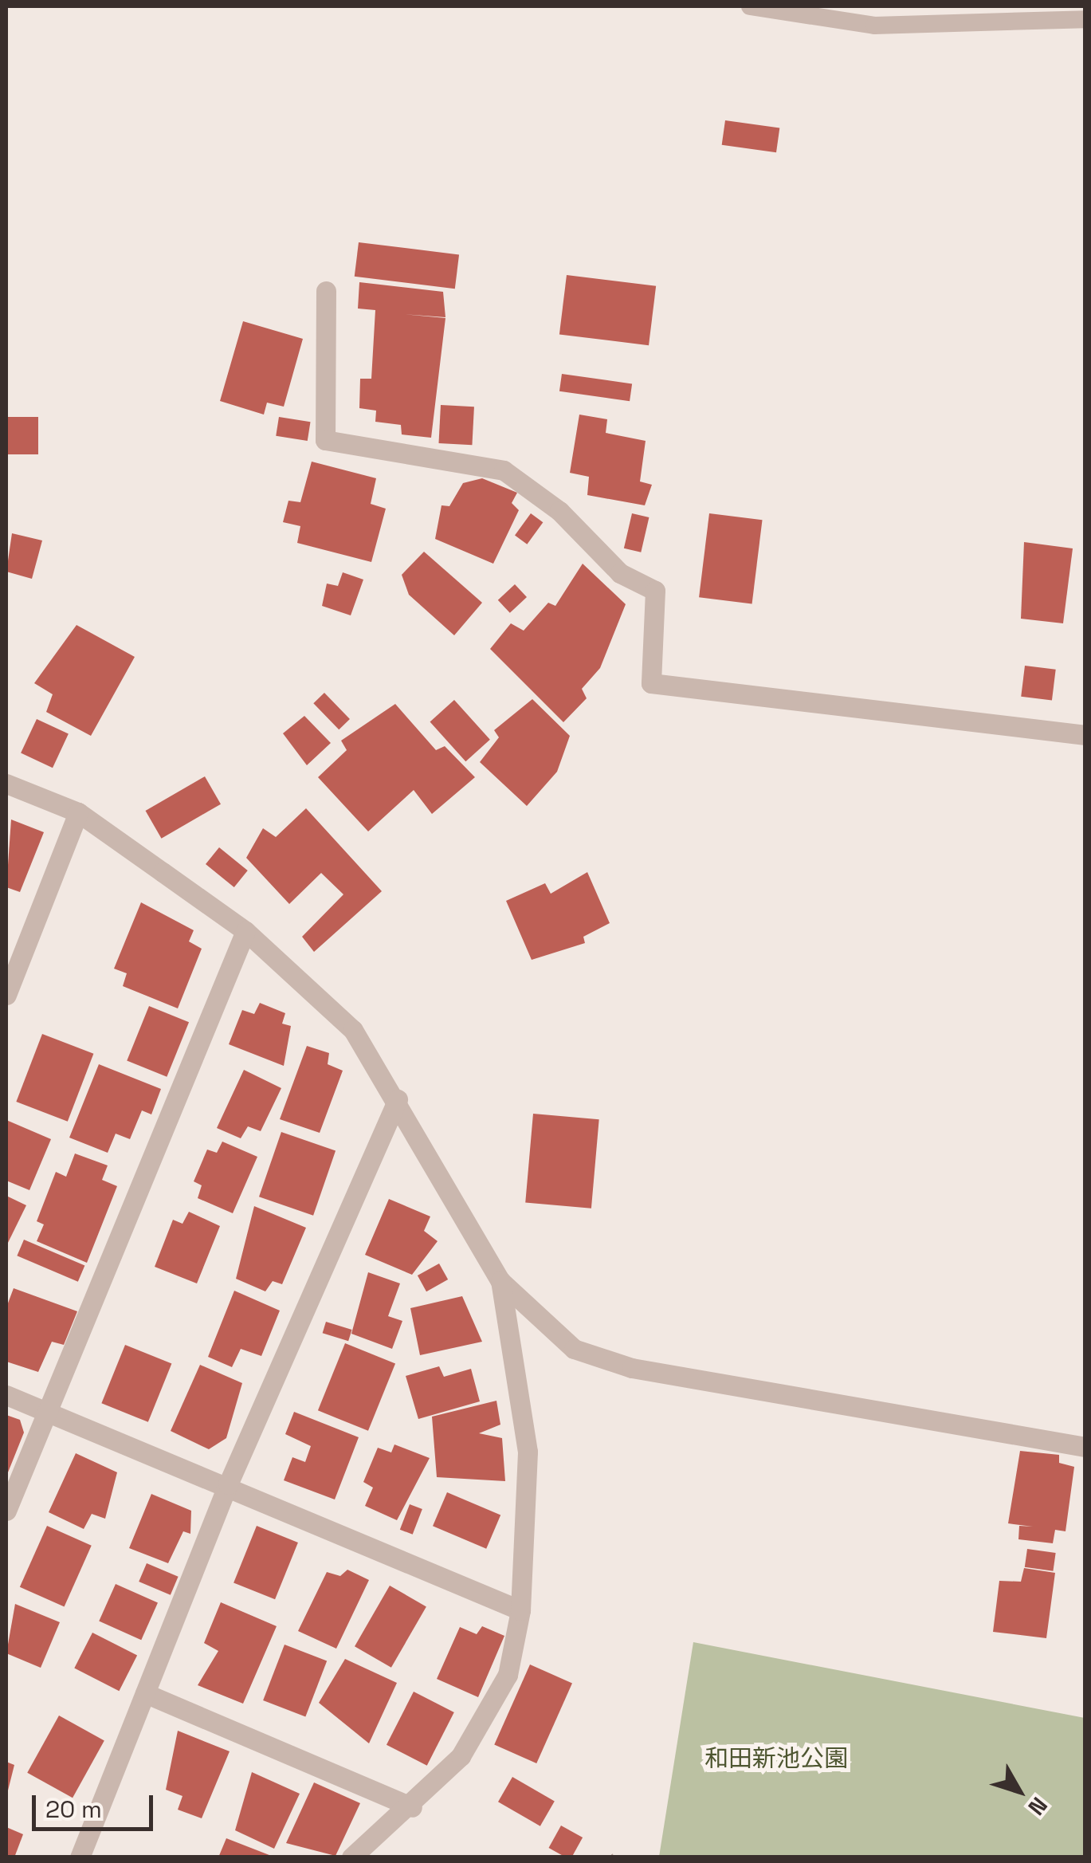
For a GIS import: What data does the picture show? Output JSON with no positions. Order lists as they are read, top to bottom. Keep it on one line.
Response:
{"parks":["和田新池公園"],"scale_bar":"20 m","north":"bottom right"}
